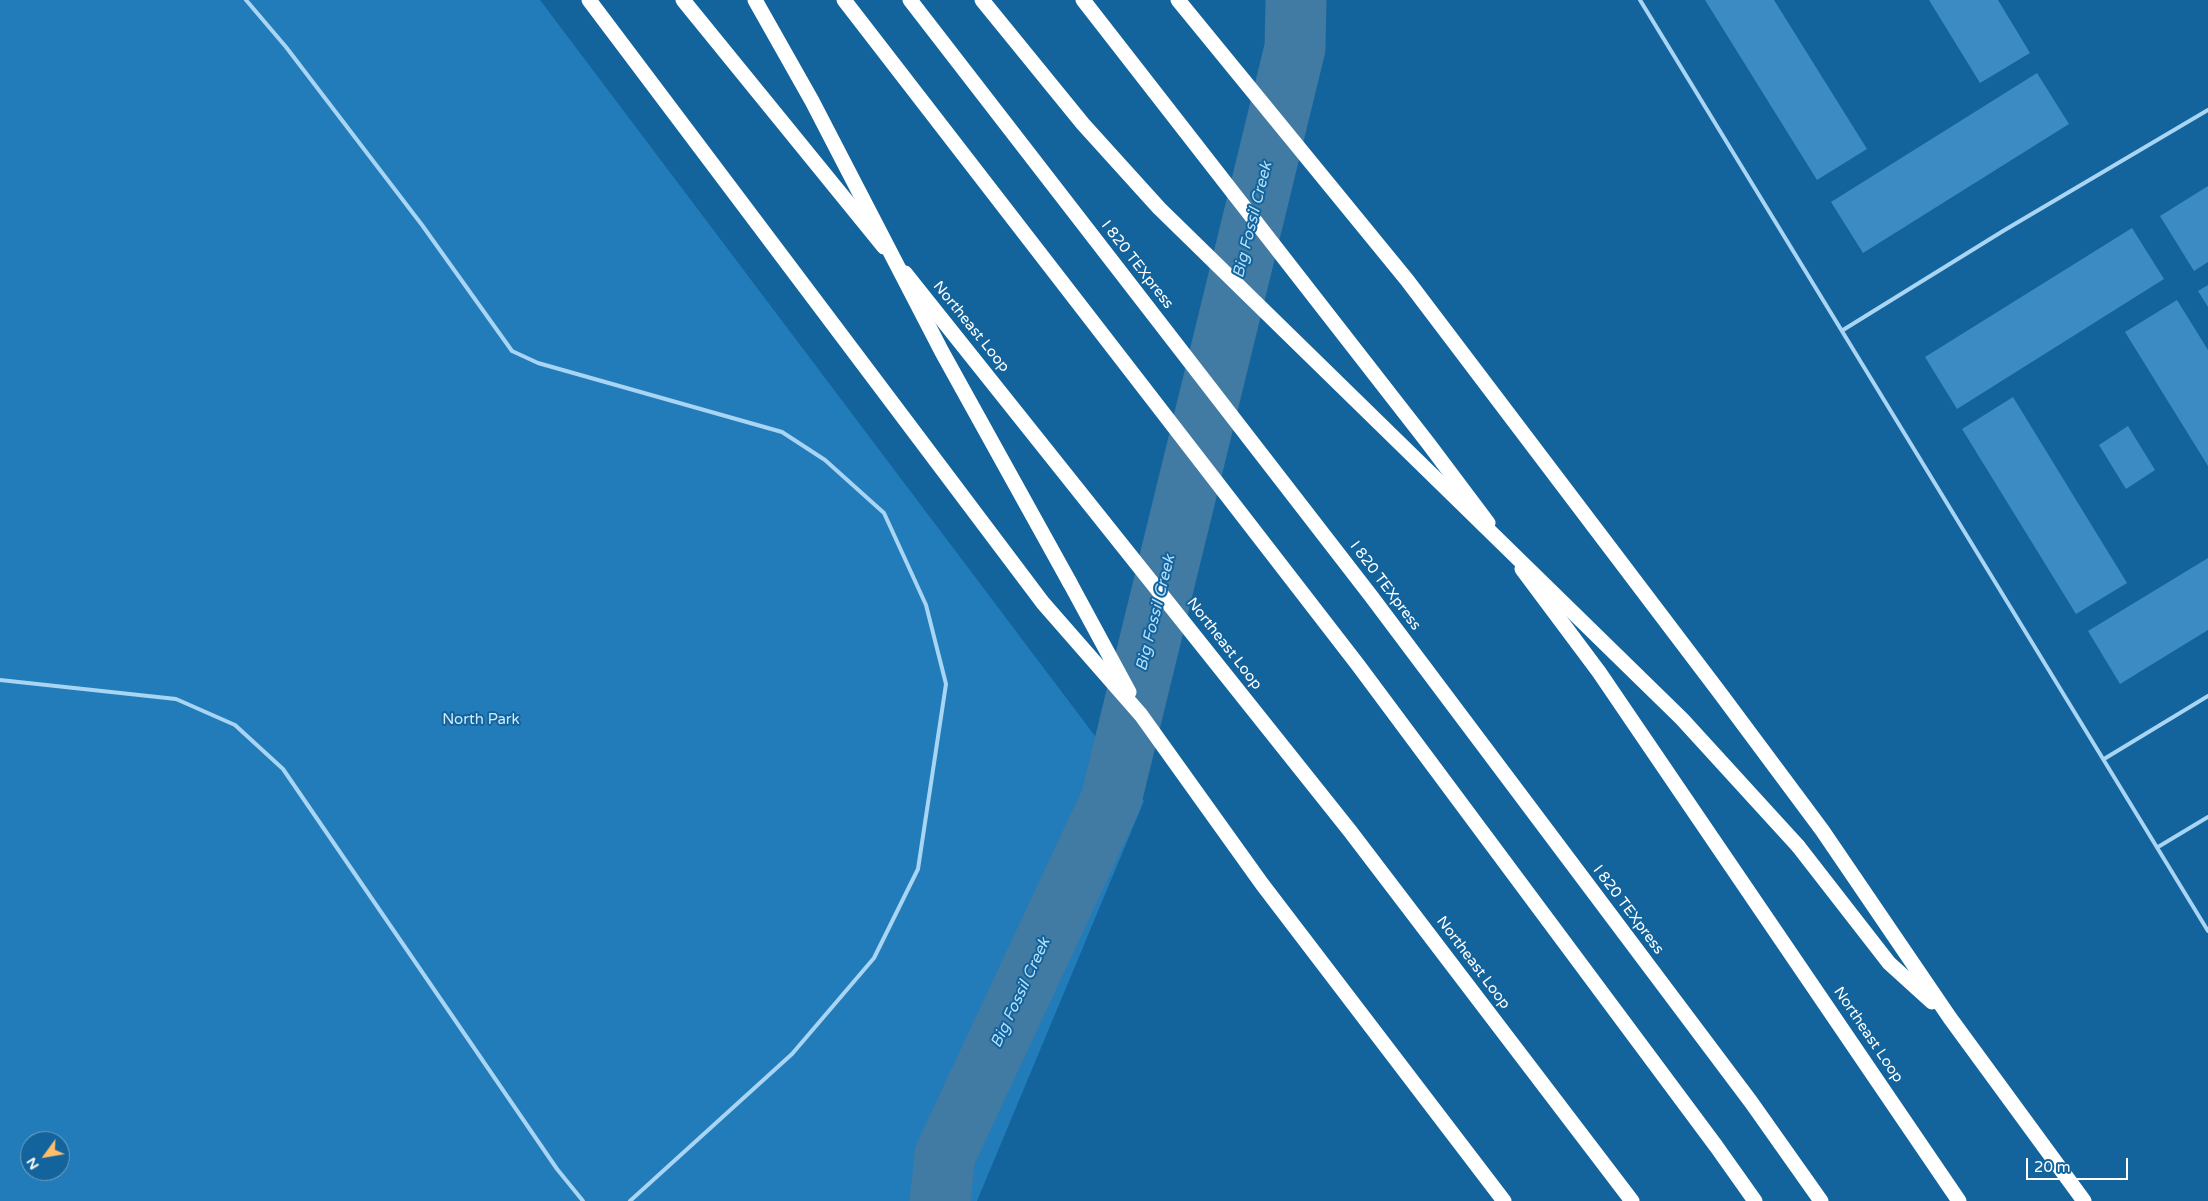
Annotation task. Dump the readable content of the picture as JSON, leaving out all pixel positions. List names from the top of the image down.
{
  "streets": {
    "highway": ["I 820 TEXpress", "Northeast Loop"]
  },
  "water": ["Big Fossil Creek"],
  "parks": ["North Park"],
  "scale_bar": "20 m",
  "north": "bottom left"
}
